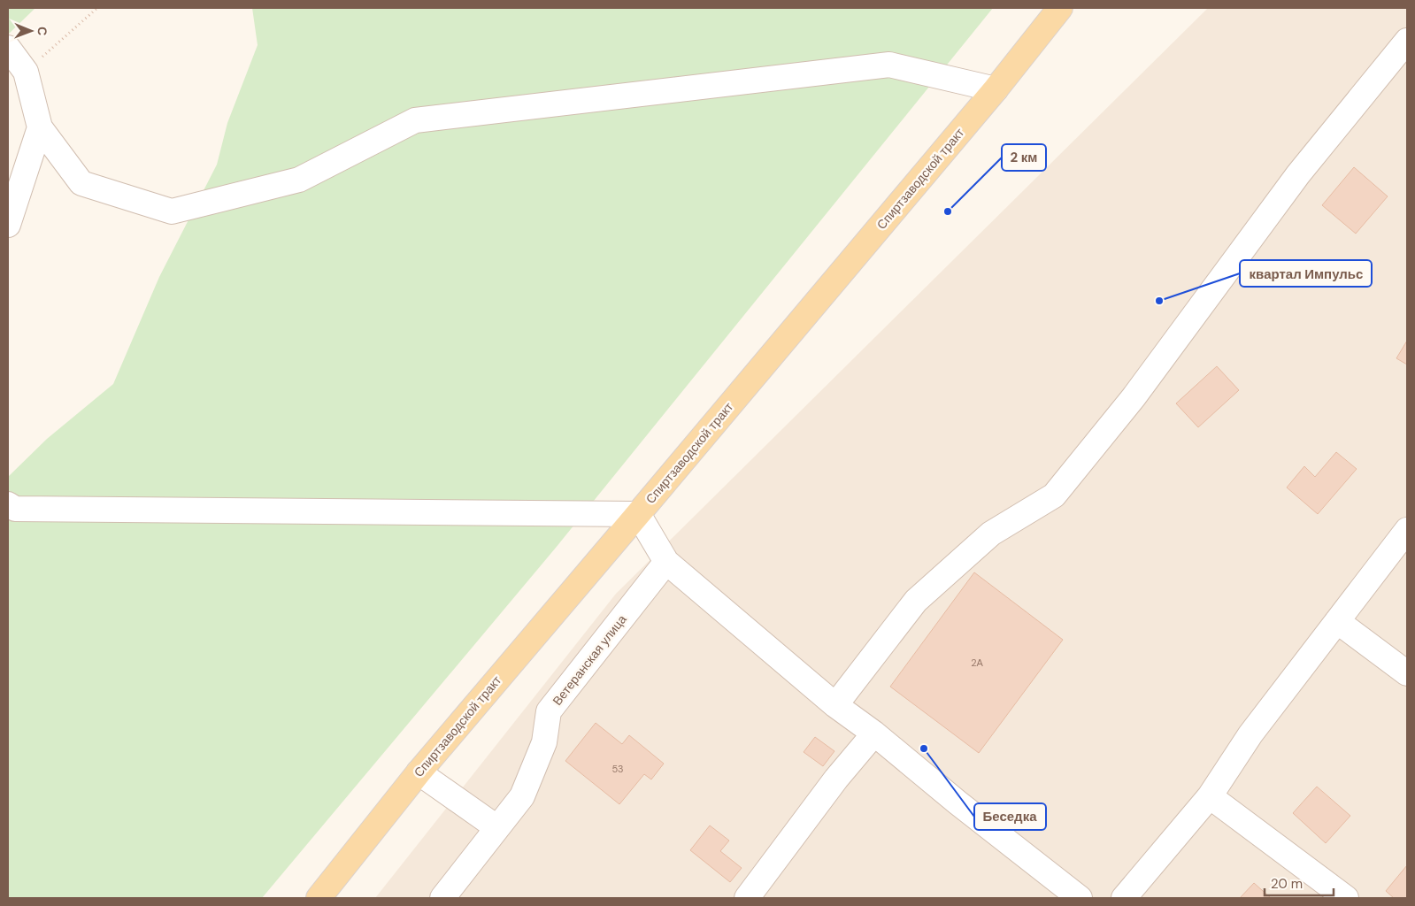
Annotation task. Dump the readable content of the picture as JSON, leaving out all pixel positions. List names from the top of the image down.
{
  "streets": {
    "main road": ["Спиртзаводской тракт"],
    "street": ["Ветеранская улица"]
  },
  "places": ["2 км", "квартал Импульс", "Беседка"],
  "house_numbers": ["2А", "53"],
  "scale_bar": "20 m",
  "north": "right"
}
